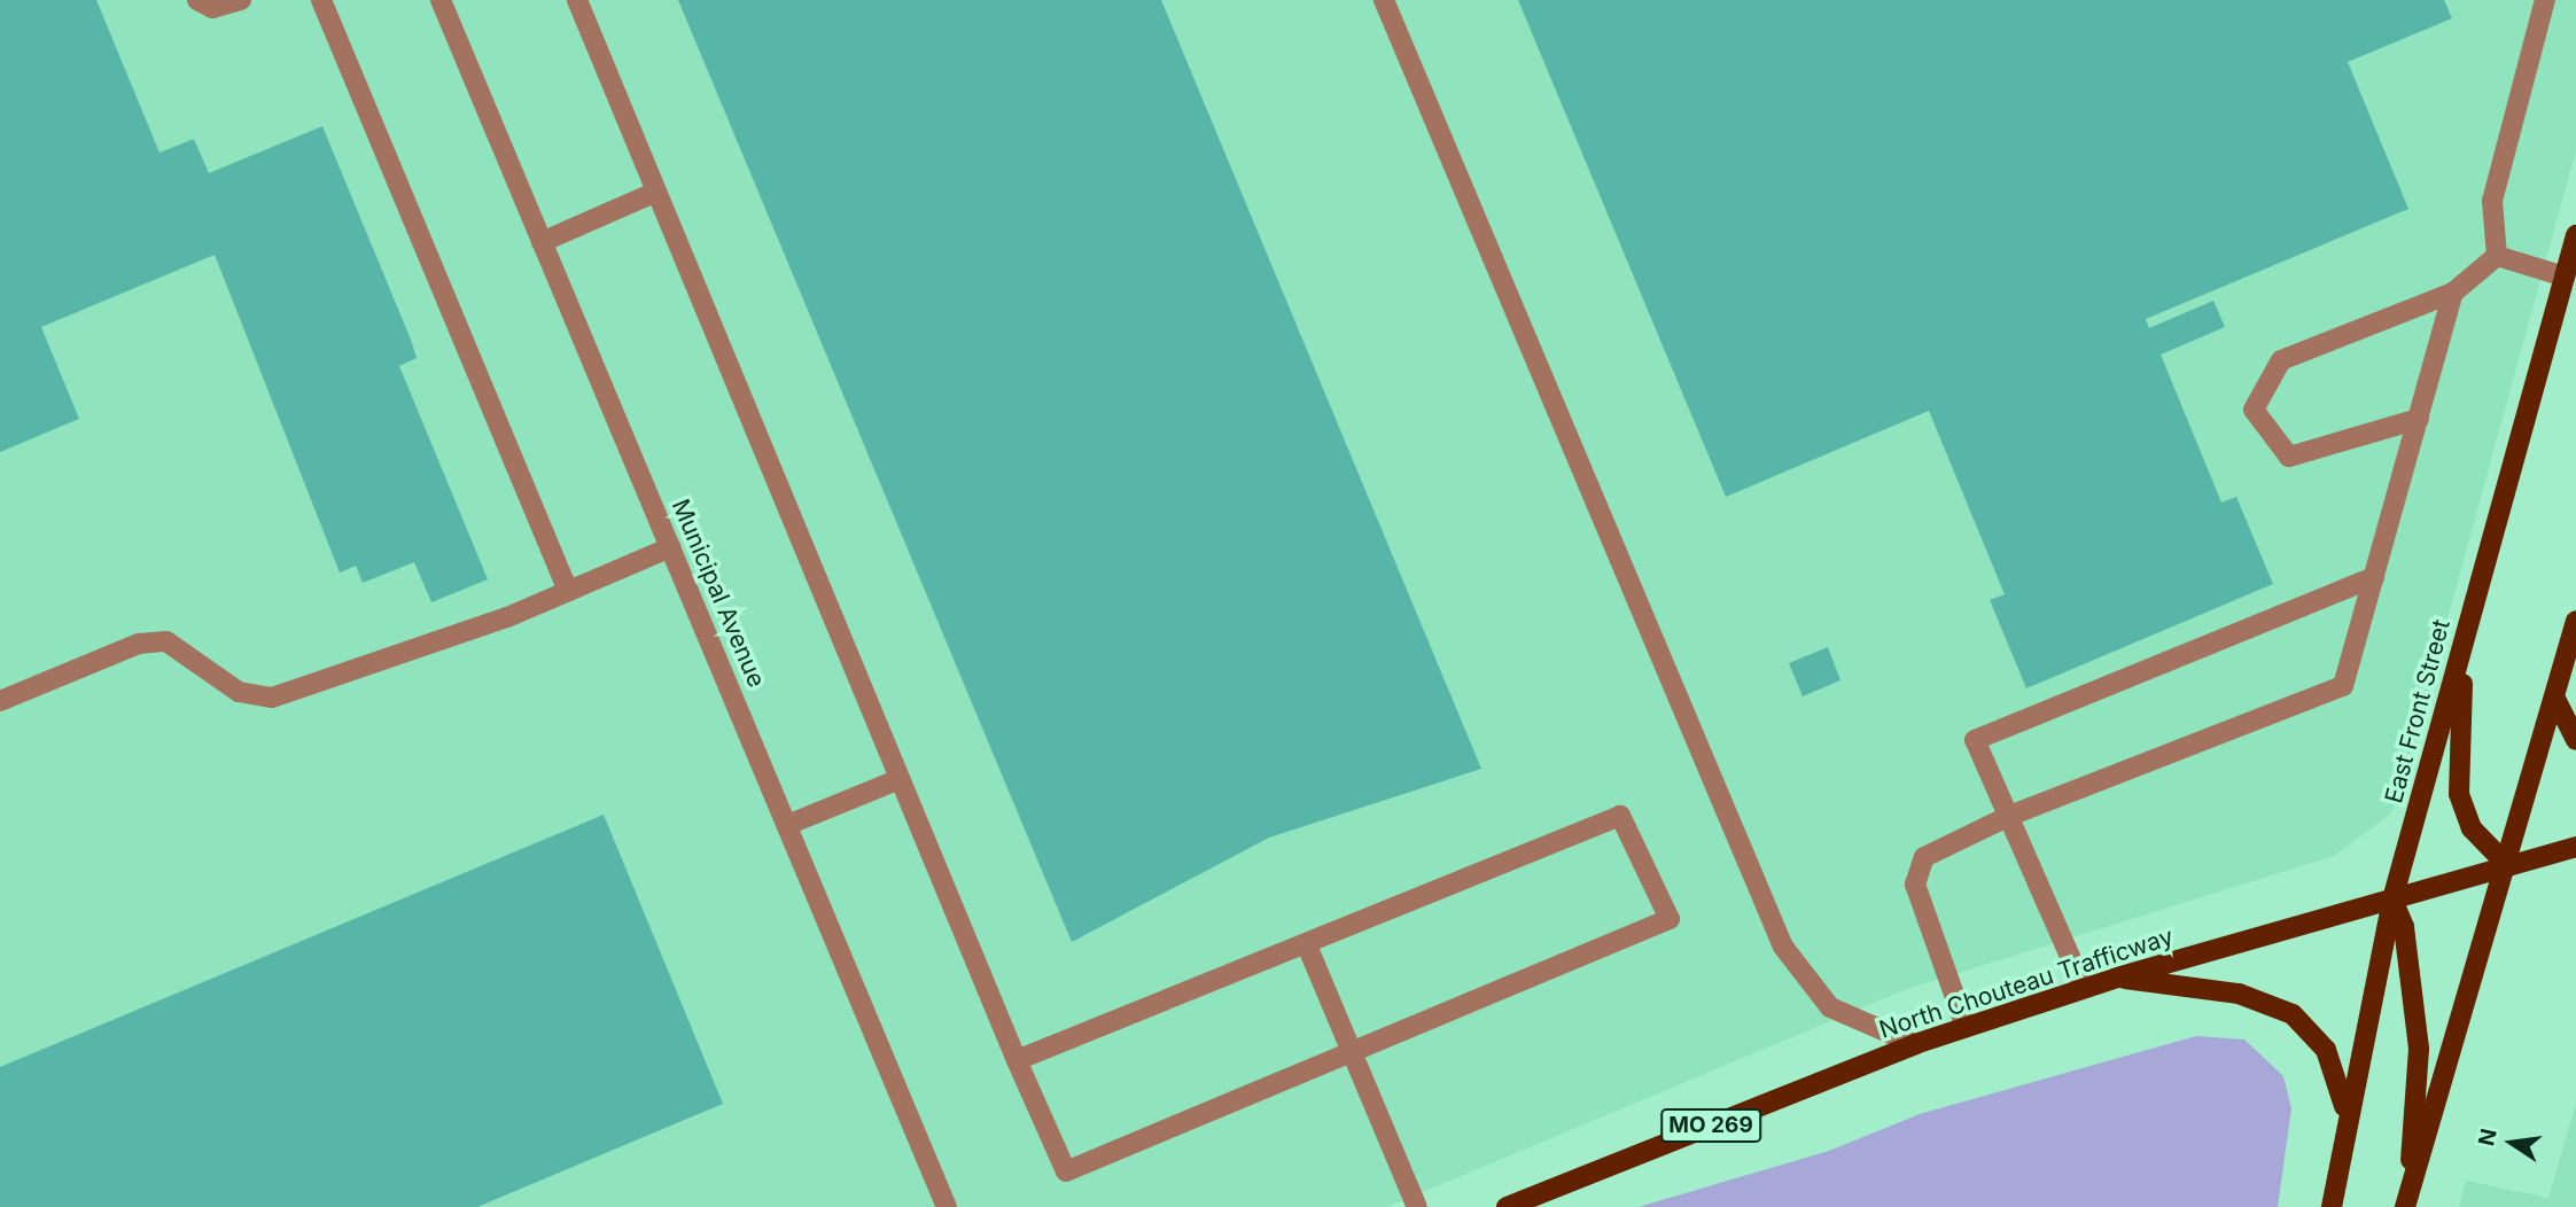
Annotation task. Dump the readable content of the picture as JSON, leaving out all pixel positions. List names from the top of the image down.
{
  "streets": {
    "main road": ["East Front Street", "North Chouteau Trafficway", "MO 269"],
    "street": ["Municipal Avenue"]
  },
  "crossings": [
    ["East Front Street", "North Chouteau Trafficway"]
  ],
  "north": "left"
}
